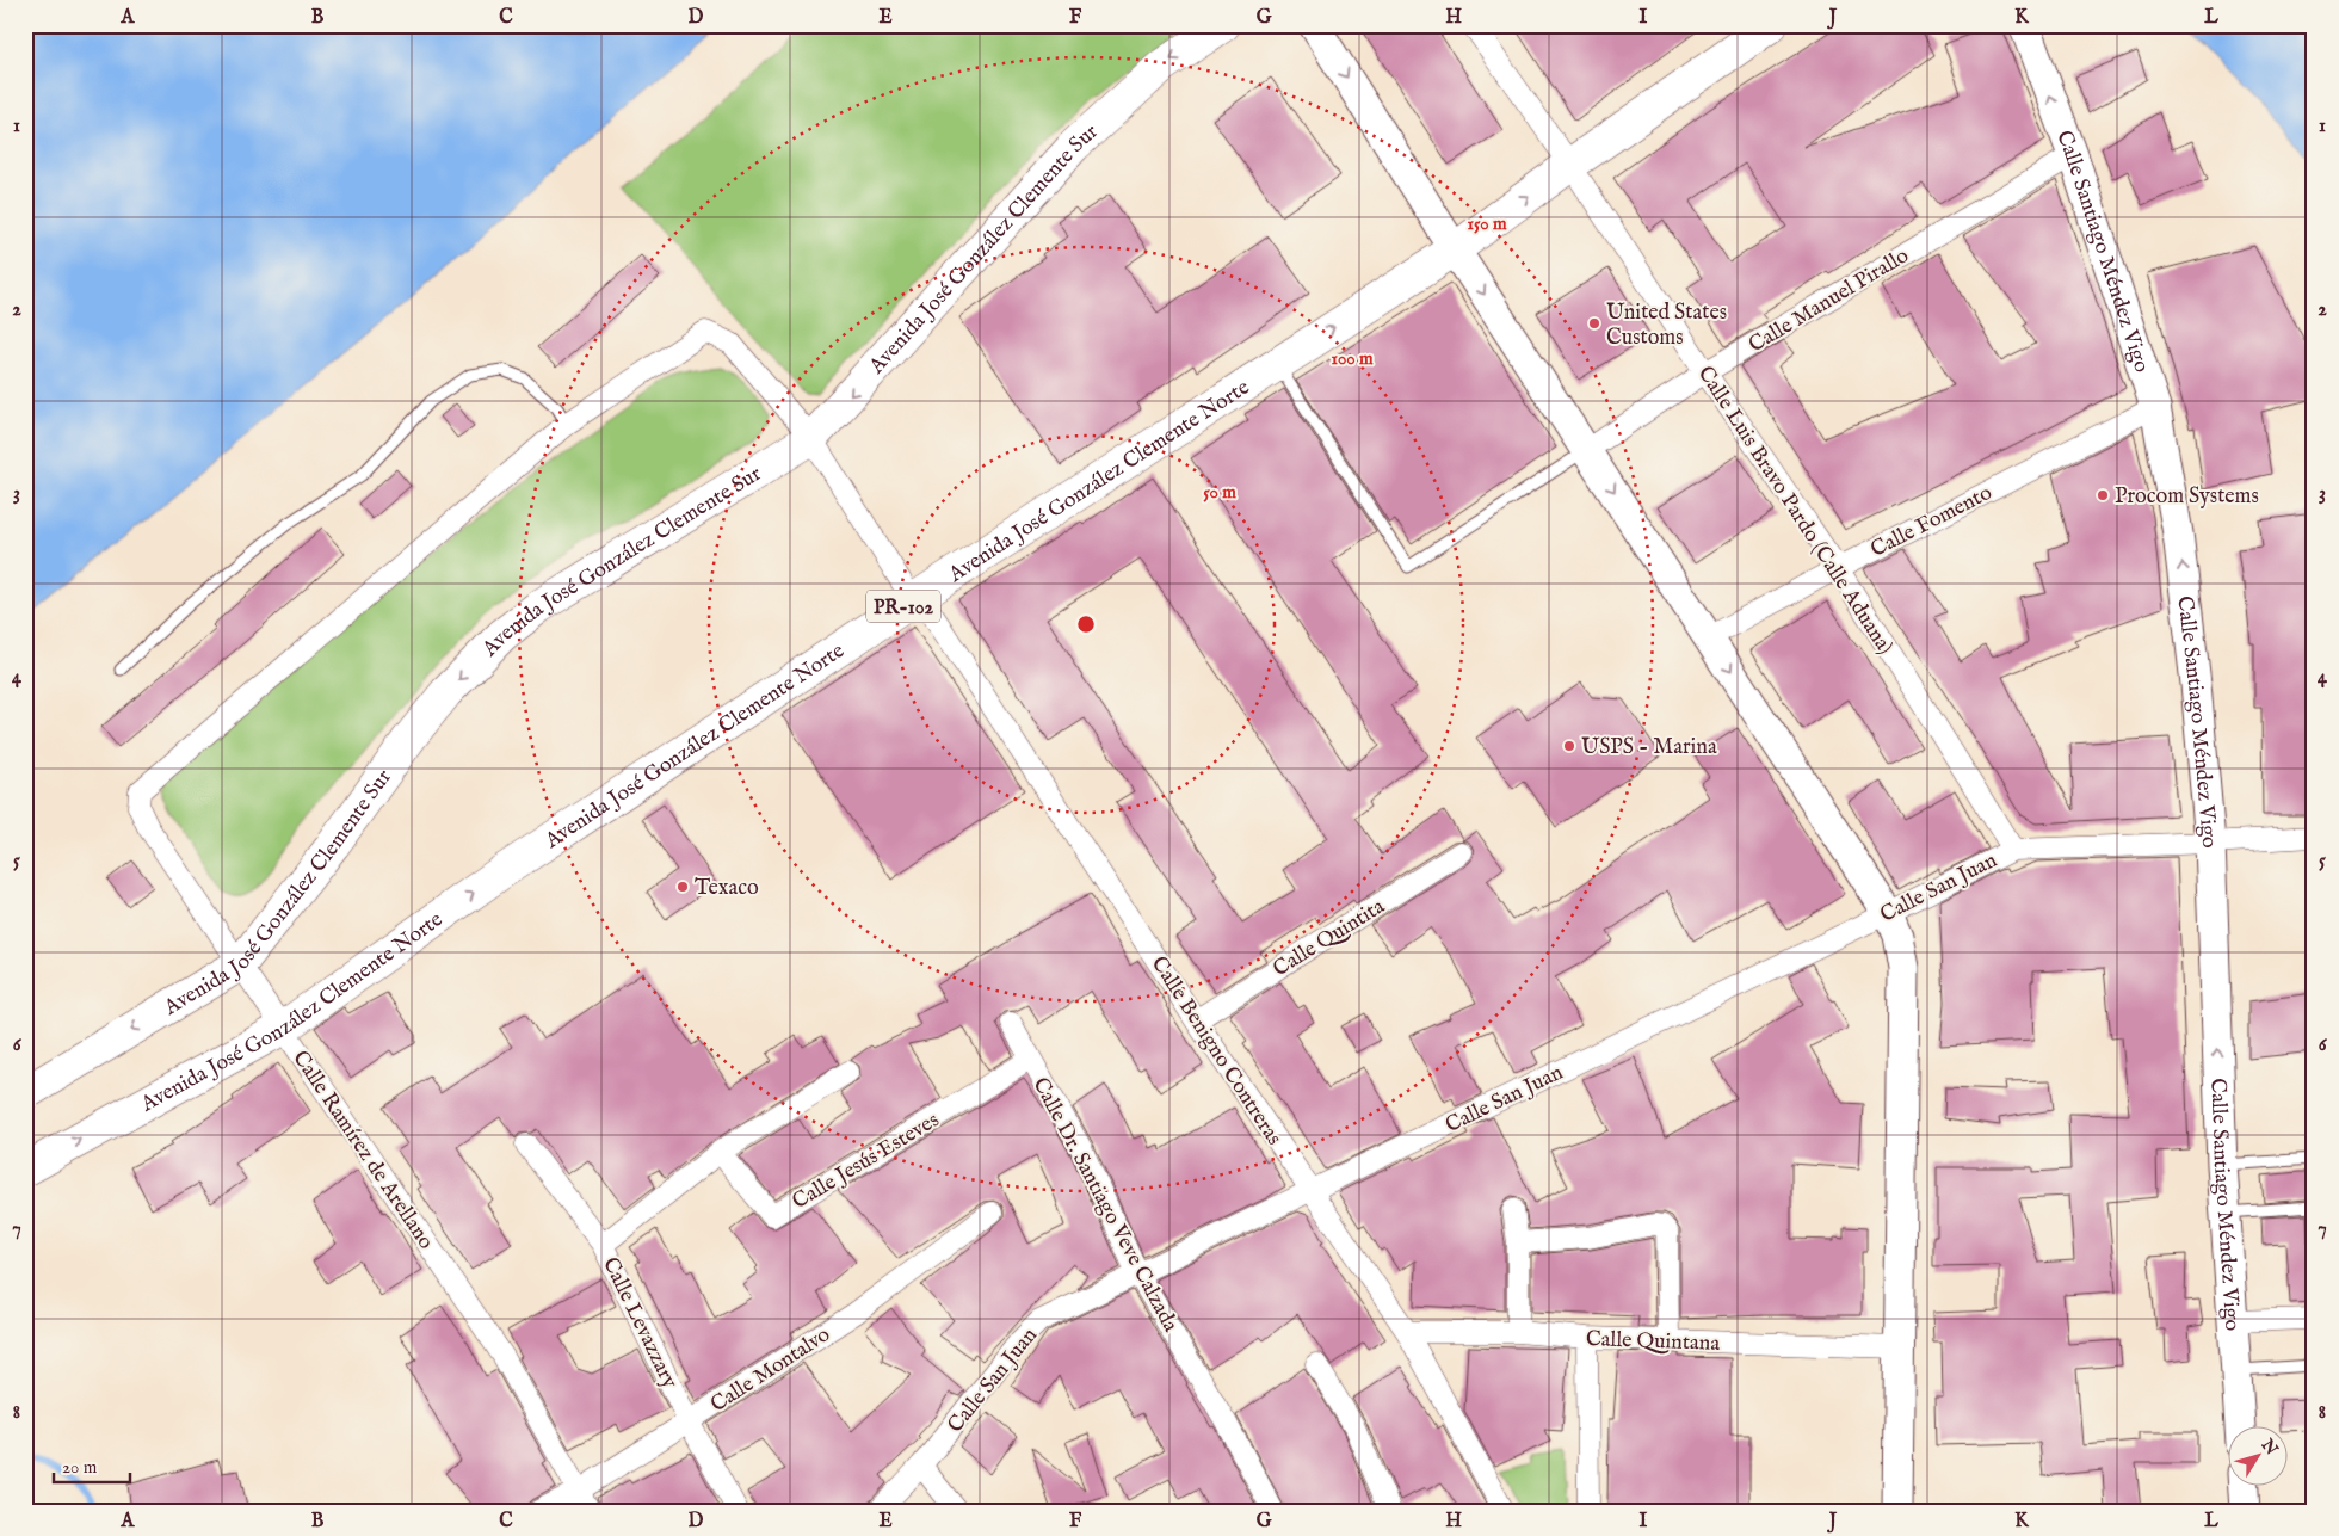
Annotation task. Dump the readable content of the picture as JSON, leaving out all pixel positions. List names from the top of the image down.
{
  "streets": {
    "main road": ["Avenida José González Clemente Sur", "Avenida José González Clemente Norte", "PR-102"],
    "street": [
      "Calle Santiago Méndez Vigo",
      "Calle Manuel Pirallo",
      "Calle Luis Bravo Pardo (Calle Aduana)",
      "Calle Fomento",
      "Calle San Juan",
      "Calle Quintita",
      "Calle Benigno Contreras",
      "Calle Ramírez de Arellano",
      "Calle Jesús Esteves",
      "Calle Dr. Santiago Veve Calzada",
      "Calle Levazzary",
      "Calle Quintana",
      "Calle Montalvo"
    ]
  },
  "crossings": [
    ["Avenida José González Clemente Sur", "Calle Benigno Contreras"],
    ["Avenida José González Clemente Sur", "Calle Ramírez de Arellano"],
    ["Calle Santiago Méndez Vigo", "Calle Manuel Pirallo"],
    ["Calle Santiago Méndez Vigo", "Calle Fomento"],
    ["Calle Santiago Méndez Vigo", "Calle San Juan"],
    ["Calle Manuel Pirallo", "Calle Luis Bravo Pardo (Calle Aduana)"],
    ["Avenida José González Clemente Norte", "Calle Luis Bravo Pardo (Calle Aduana)"],
    ["Avenida José González Clemente Norte", "Calle Benigno Contreras"],
    ["Avenida José González Clemente Norte", "Calle Ramírez de Arellano"],
    ["Calle Luis Bravo Pardo (Calle Aduana)", "Calle Fomento"],
    ["Calle Luis Bravo Pardo (Calle Aduana)", "Calle San Juan"],
    ["Calle San Juan", "Calle Benigno Contreras"],
    ["Calle San Juan", "Calle Dr. Santiago Veve Calzada"],
    ["Calle Quintita", "Calle Benigno Contreras"],
    ["Calle Benigno Contreras", "Calle Ramírez de Arellano"],
    ["Calle Benigno Contreras", "Calle Quintana"],
    ["Calle Ramírez de Arellano", "Calle Montalvo"],
    ["Calle Jesús Esteves", "Calle Dr. Santiago Veve Calzada"],
    ["Calle Levazzary", "Calle Montalvo"]
  ],
  "one_way": ["Avenida José González Clemente Sur", "Calle Santiago Méndez Vigo", "Avenida José González Clemente Norte"],
  "places": [
    "United States Customs",
    "Procom Systems",
    "USPS - Marina",
    "Texaco"
  ],
  "scale_bar": "20 m",
  "north": "top right",
  "grid": {
    "columns": [
      "A",
      "B",
      "C",
      "D",
      "E",
      "F",
      "G",
      "H",
      "I",
      "J",
      "K",
      "L"
    ],
    "rows": [
      "1",
      "2",
      "3",
      "4",
      "5",
      "6",
      "7",
      "8"
    ]
  },
  "rings": ["150 m", "100 m", "50 m"]
}
